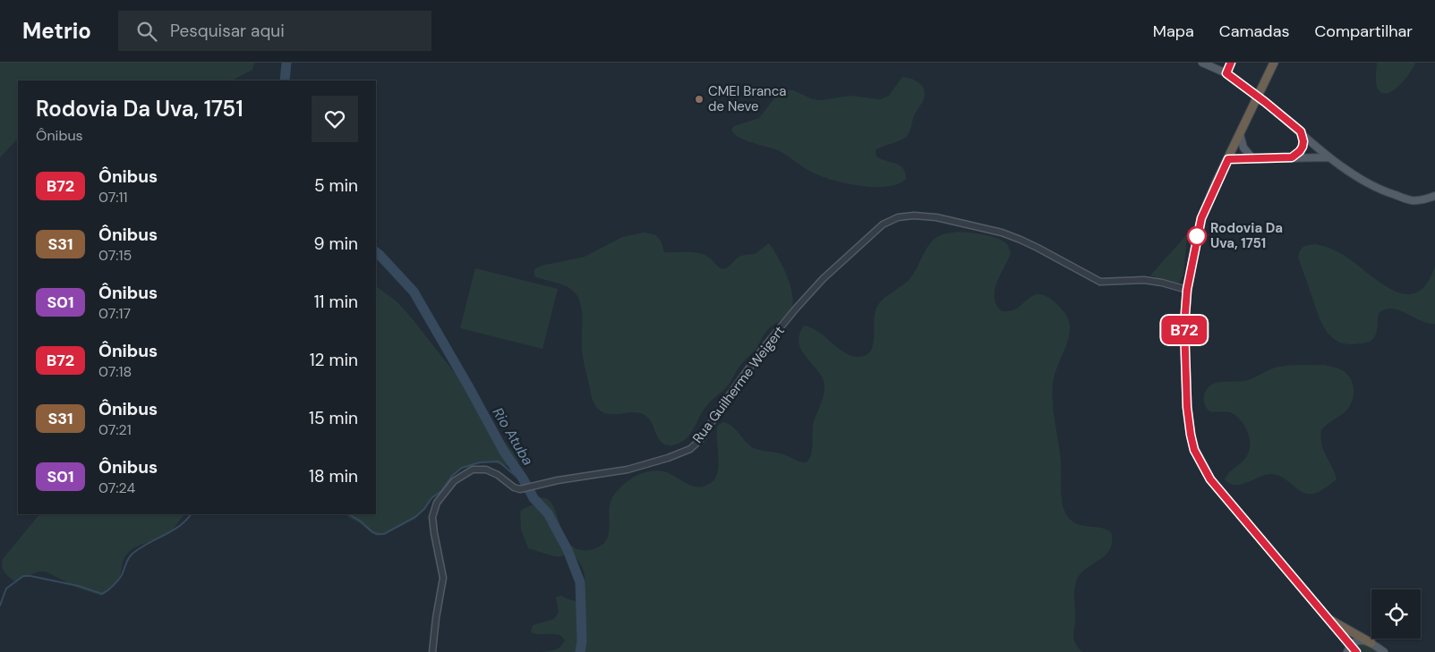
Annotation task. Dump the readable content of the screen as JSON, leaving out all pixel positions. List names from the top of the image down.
{
  "streets": {
    "street": ["Rua Guilherme Weigert"]
  },
  "water": ["Rio Atuba"],
  "places": ["CMEI Branca de Neve", "Rodovia Da Uva, 1751"],
  "lines": ["bus line B72"],
  "page": {
    "header": "Metrio",
    "search": "Pesquisar aqui",
    "nav": ["Mapa", "Camadas", "Compartilhar"],
    "on_map": "B72",
    "heading": ["Rodovia Da Uva, 1751", "Ônibus"],
    "list": [
      {
        "mark": "B72",
        "name": "Ônibus",
        "note": "07:11",
        "value": "5 min"
      },
      {
        "mark": "S31",
        "name": "Ônibus",
        "note": "07:15",
        "value": "9 min"
      },
      {
        "mark": "S01",
        "name": "Ônibus",
        "note": "07:17",
        "value": "11 min"
      },
      {
        "mark": "B72",
        "name": "Ônibus",
        "note": "07:18",
        "value": "12 min"
      },
      {
        "mark": "S31",
        "name": "Ônibus",
        "note": "07:21",
        "value": "15 min"
      },
      {
        "mark": "S01",
        "name": "Ônibus",
        "note": "07:24",
        "value": "18 min"
      }
    ]
  }
}
